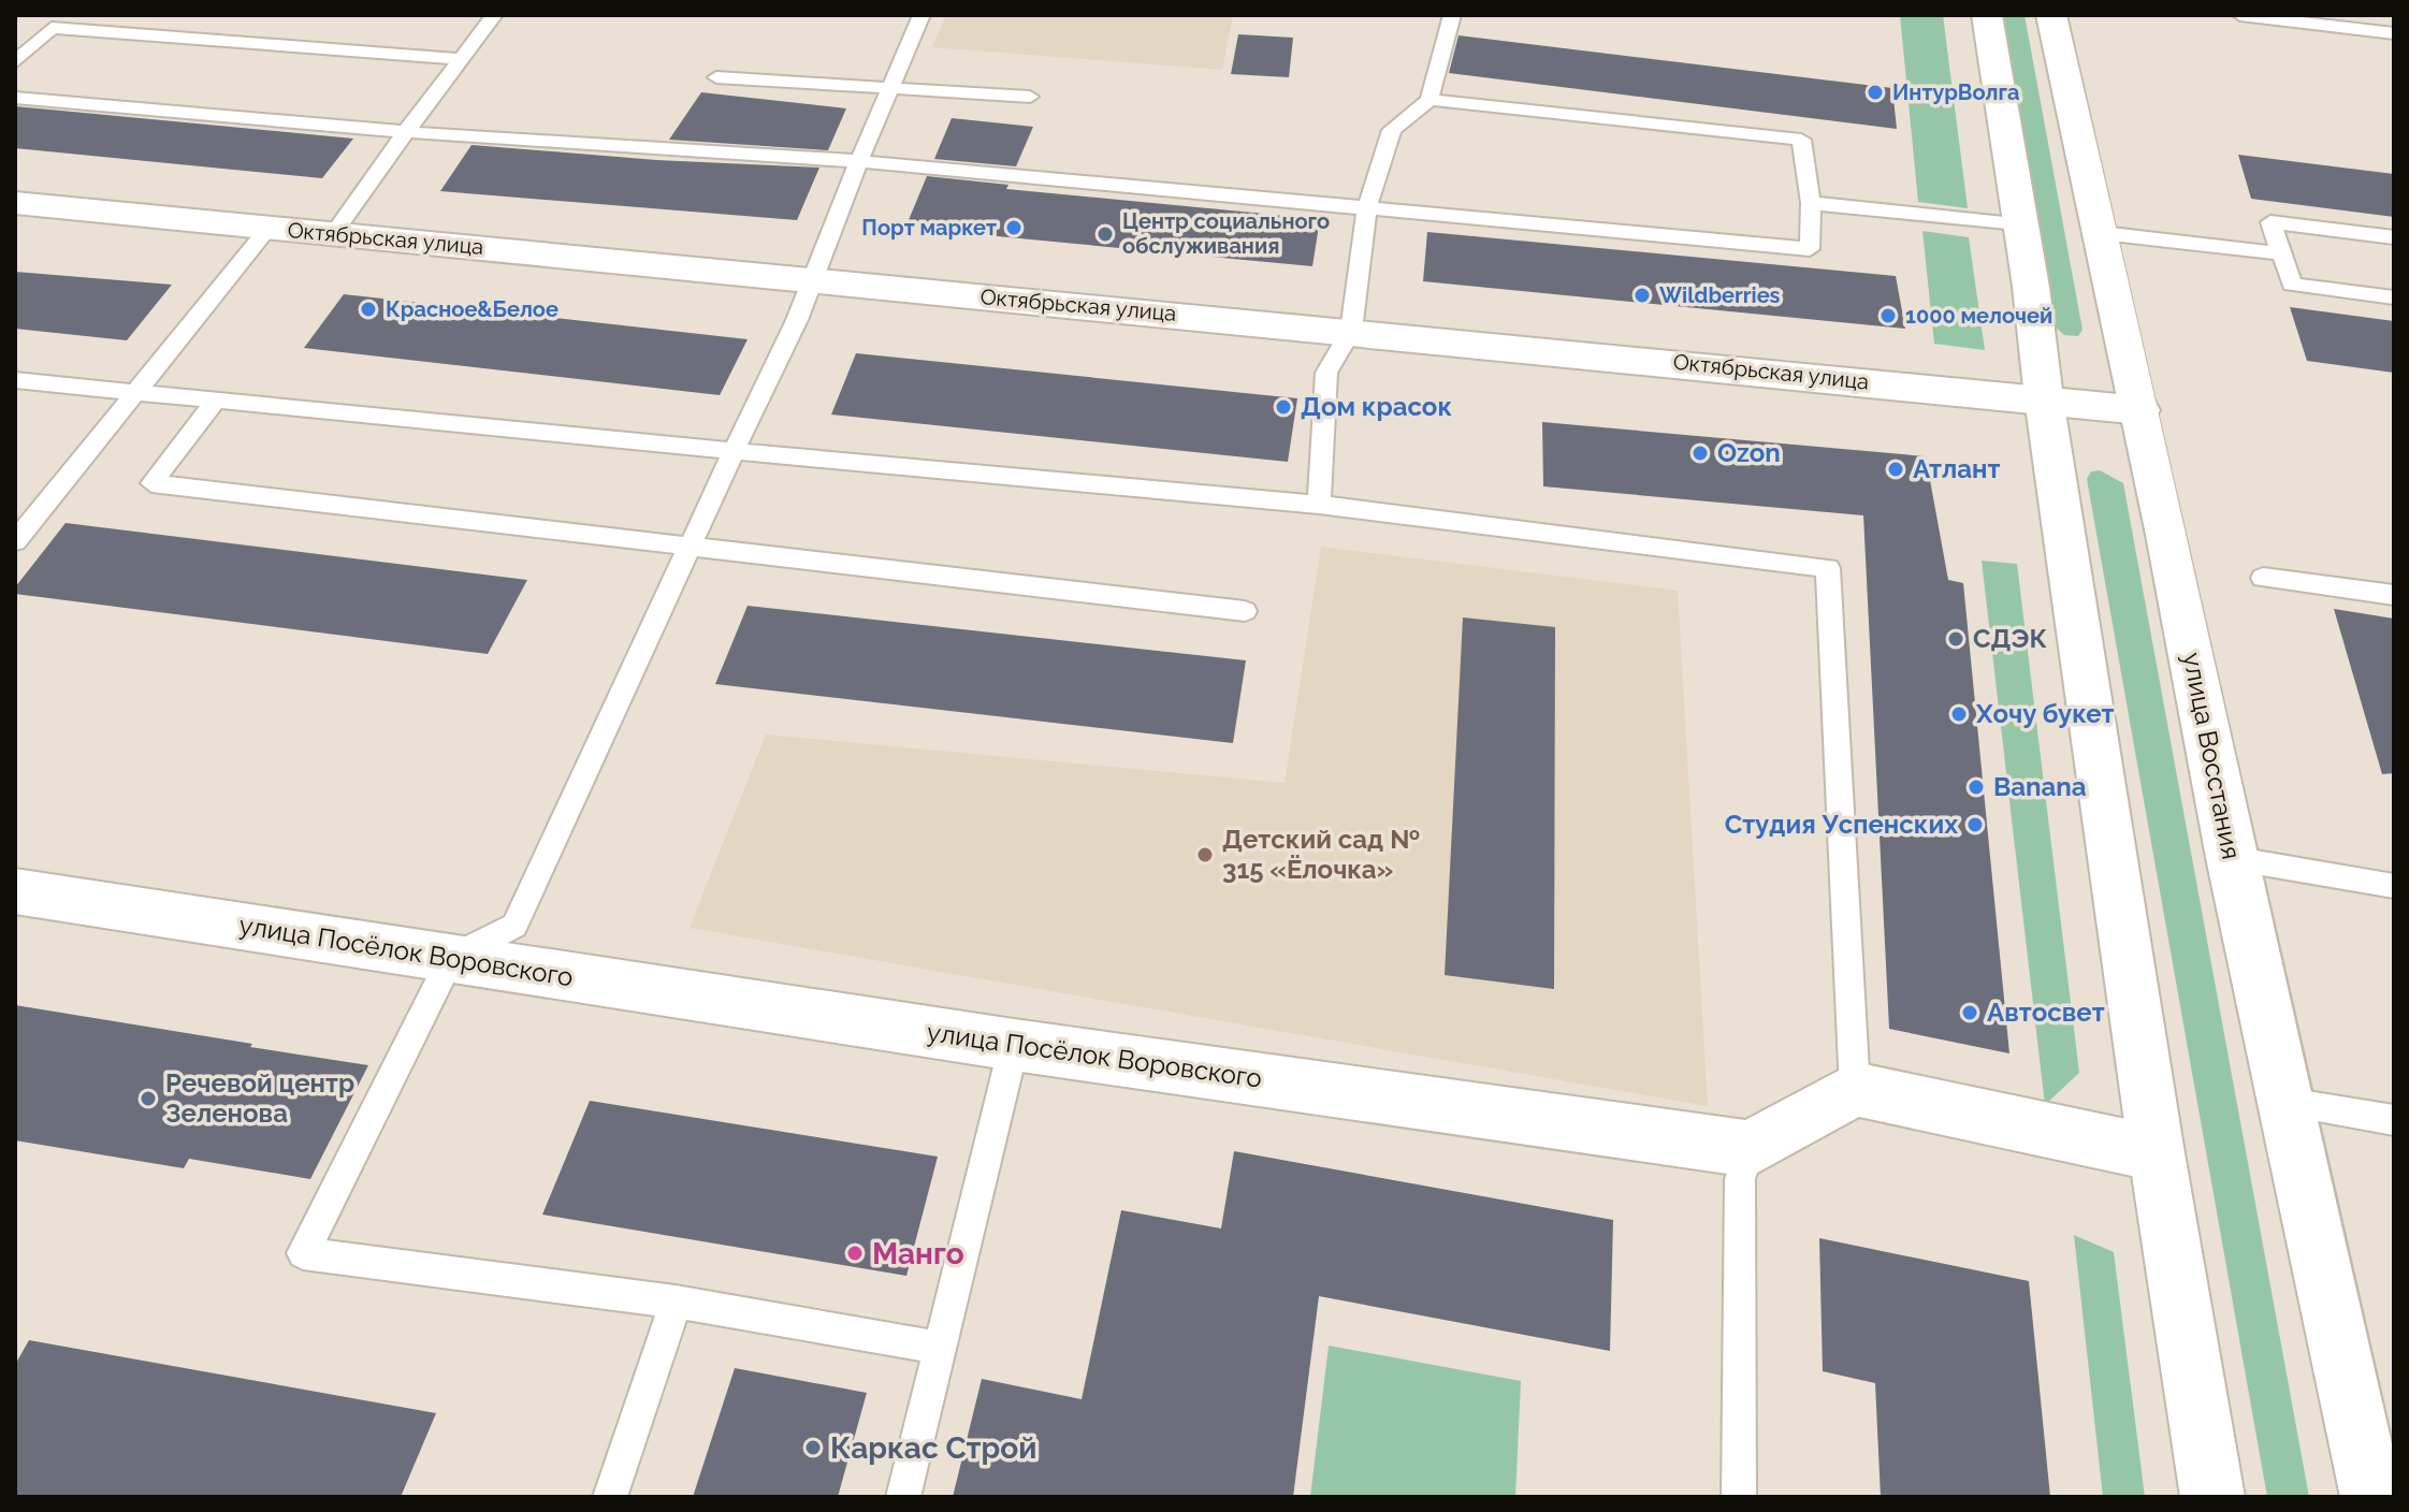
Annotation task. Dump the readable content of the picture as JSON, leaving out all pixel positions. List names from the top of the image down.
{
  "streets": {
    "street": ["Октябрьская улица", "улица Восстания", "улица Посёлок Воровского"]
  },
  "crossings": [
    ["Октябрьская улица", "улица Восстания"]
  ],
  "places": [
    "ИнтурВолга",
    "Порт маркет",
    "Центр социального обслуживания",
    "Wildberries",
    "Красное&Белое",
    "1000 мелочей",
    "Дом красок",
    "Ozon",
    "Атлант",
    "СДЭК",
    "Хочу букет",
    "Banana",
    "Студия Успенских",
    "Детский сад № 315 «Ёлочка»",
    "Автосвет",
    "Речевой центр Зеленова",
    "Манго",
    "Каркас Строй"
  ]
}
